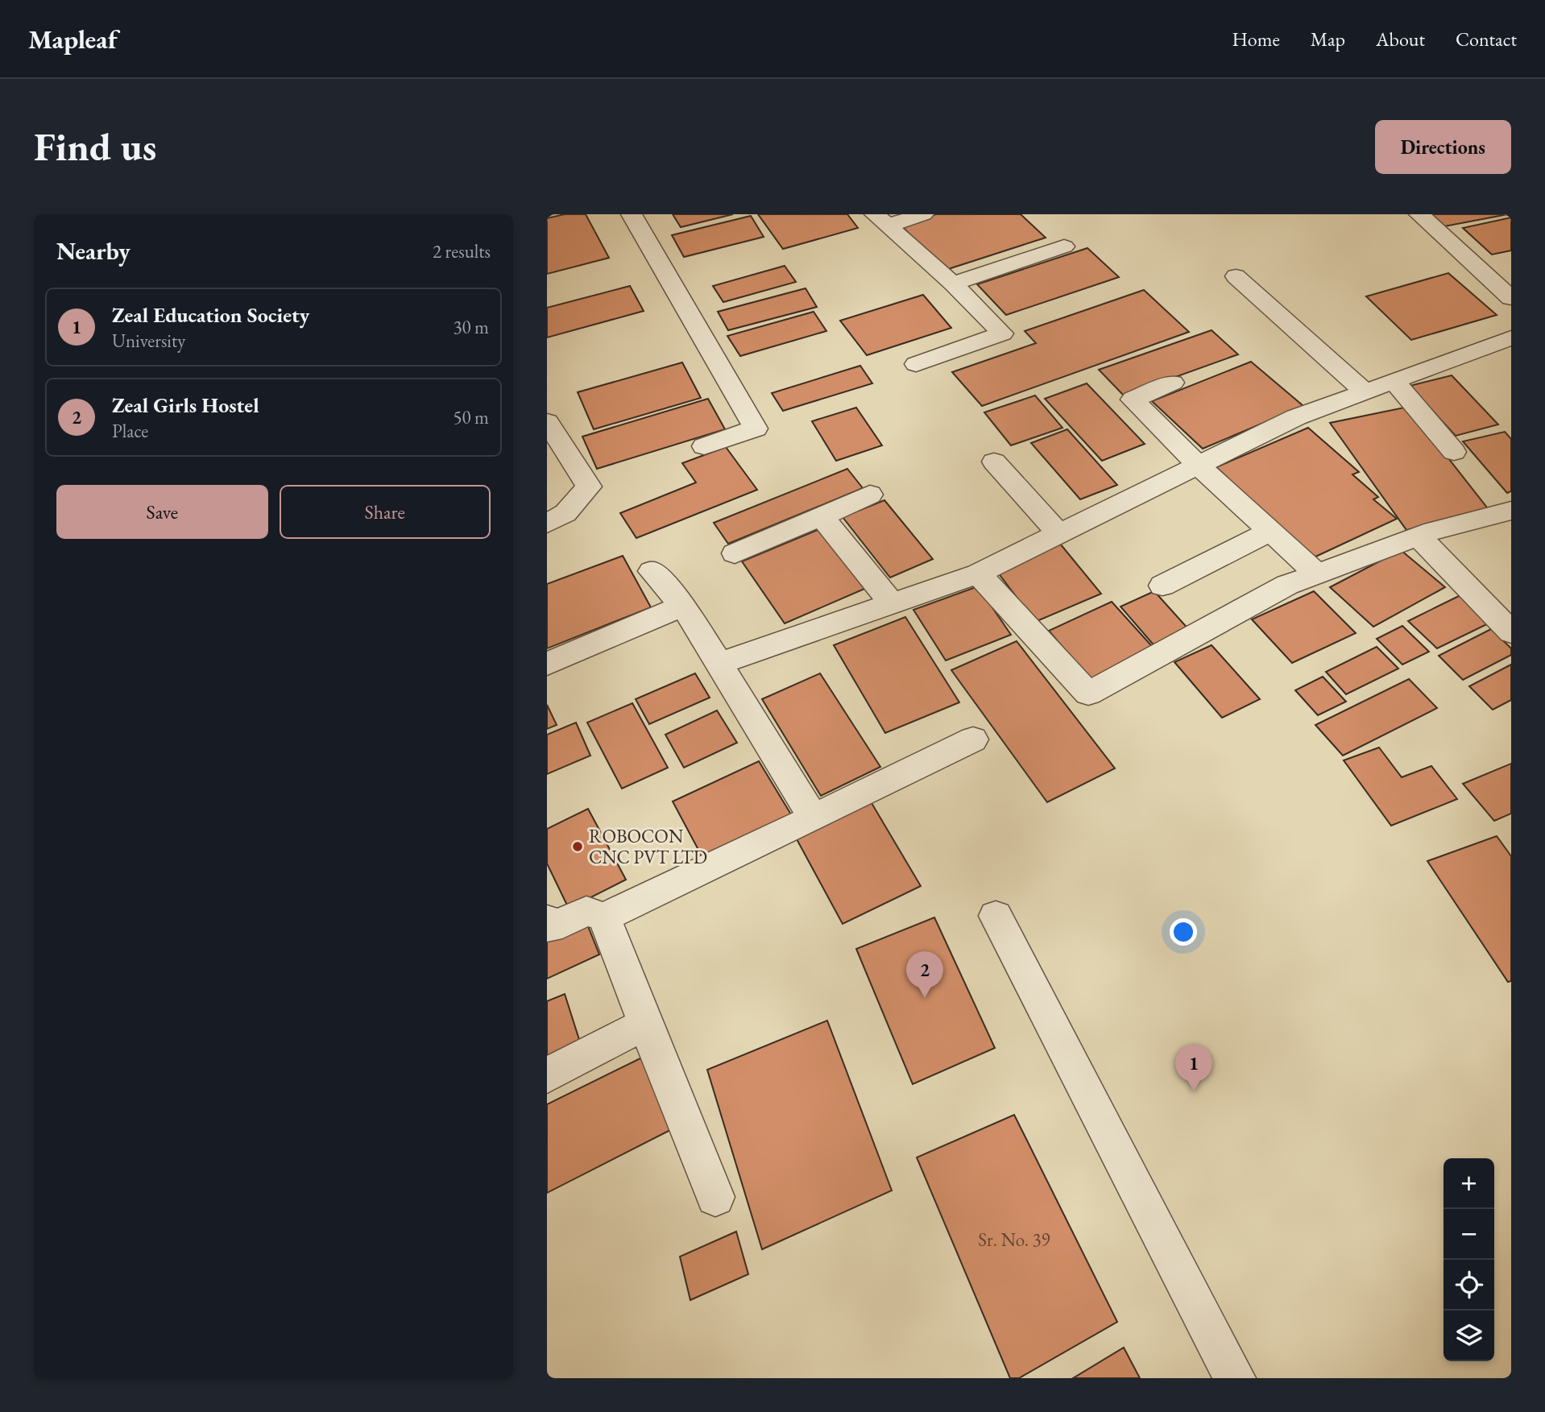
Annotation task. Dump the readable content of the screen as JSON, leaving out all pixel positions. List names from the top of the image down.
{
  "places": ["ROBOCON CNC PVT LTD"],
  "house_numbers": ["Sr. No. 39"],
  "page": {
    "header": "Mapleaf",
    "nav": [
      "Home",
      "Map",
      "About",
      "Contact"
    ],
    "buttons": [
      "Directions",
      ["Save", "Share"]
    ],
    "title": "Find us",
    "heading": ["Nearby", "2 results"],
    "list": [
      {
        "mark": "1",
        "name": "Zeal Education Society",
        "note": "University",
        "value": "30 m"
      },
      {
        "mark": "2",
        "name": "Zeal Girls Hostel",
        "note": "Place",
        "value": "50 m"
      }
    ],
    "pins": ["2", "1"],
    "map_buttons": ["+", "−"]
  }
}
